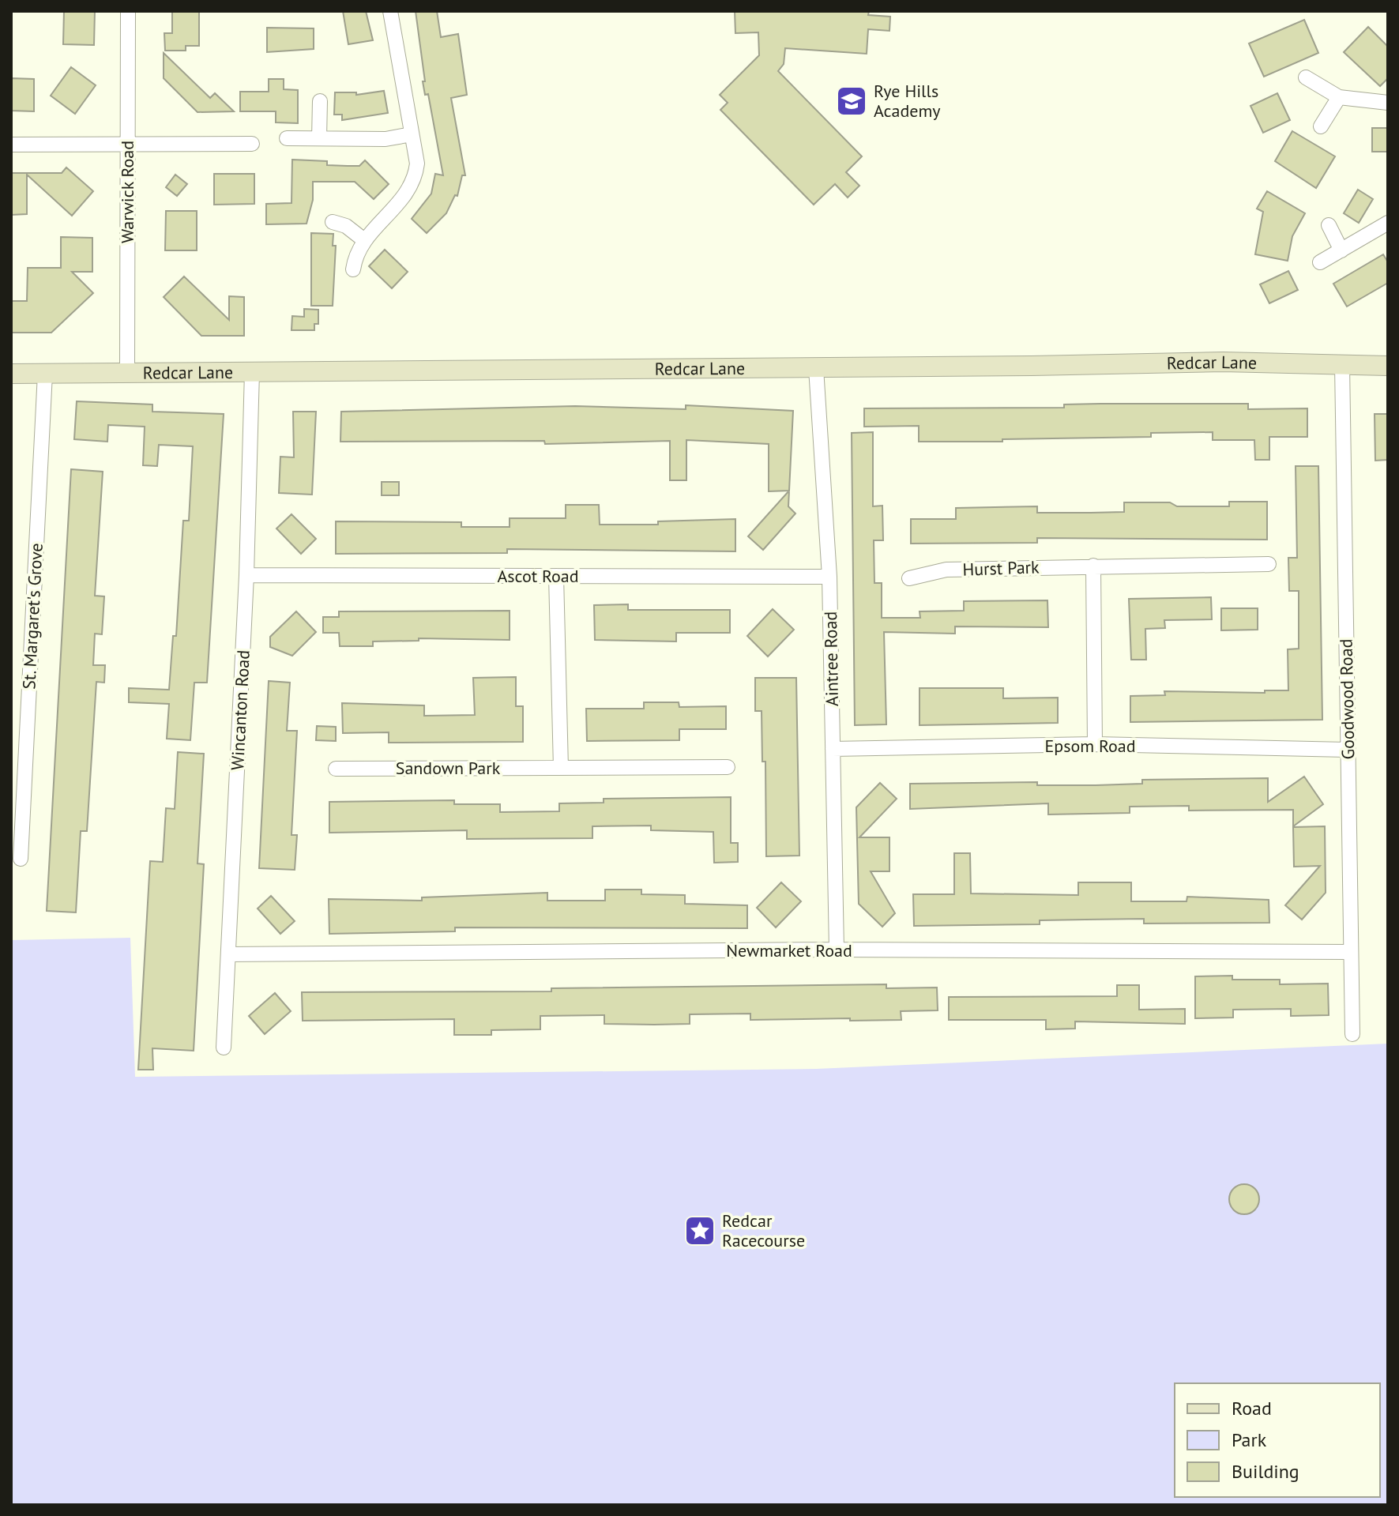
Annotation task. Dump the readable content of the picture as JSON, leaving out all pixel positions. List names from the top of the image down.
{
  "streets": {
    "main road": ["Redcar Lane"],
    "street": [
      "Warwick Road",
      "Hurst Park",
      "Ascot Road",
      "St. Margaret's Grove",
      "Aintree Road",
      "Goodwood Road",
      "Wincanton Road",
      "Epsom Road",
      "Sandown Park",
      "Newmarket Road"
    ]
  },
  "crossings": [
    ["Warwick Road", "Redcar Lane"],
    ["Redcar Lane", "St. Margaret's Grove"],
    ["Redcar Lane", "Aintree Road"],
    ["Redcar Lane", "Goodwood Road"],
    ["Redcar Lane", "Wincanton Road"],
    ["Ascot Road", "Aintree Road"],
    ["Ascot Road", "Wincanton Road"],
    ["Aintree Road", "Epsom Road"],
    ["Aintree Road", "Newmarket Road"],
    ["Goodwood Road", "Epsom Road"],
    ["Goodwood Road", "Newmarket Road"],
    ["Wincanton Road", "Newmarket Road"]
  ],
  "places": {
    "school or university": ["Rye Hills Academy"],
    "place": ["Redcar Racecourse"]
  },
  "legend": ["Road", "Park", "Building"]
}
